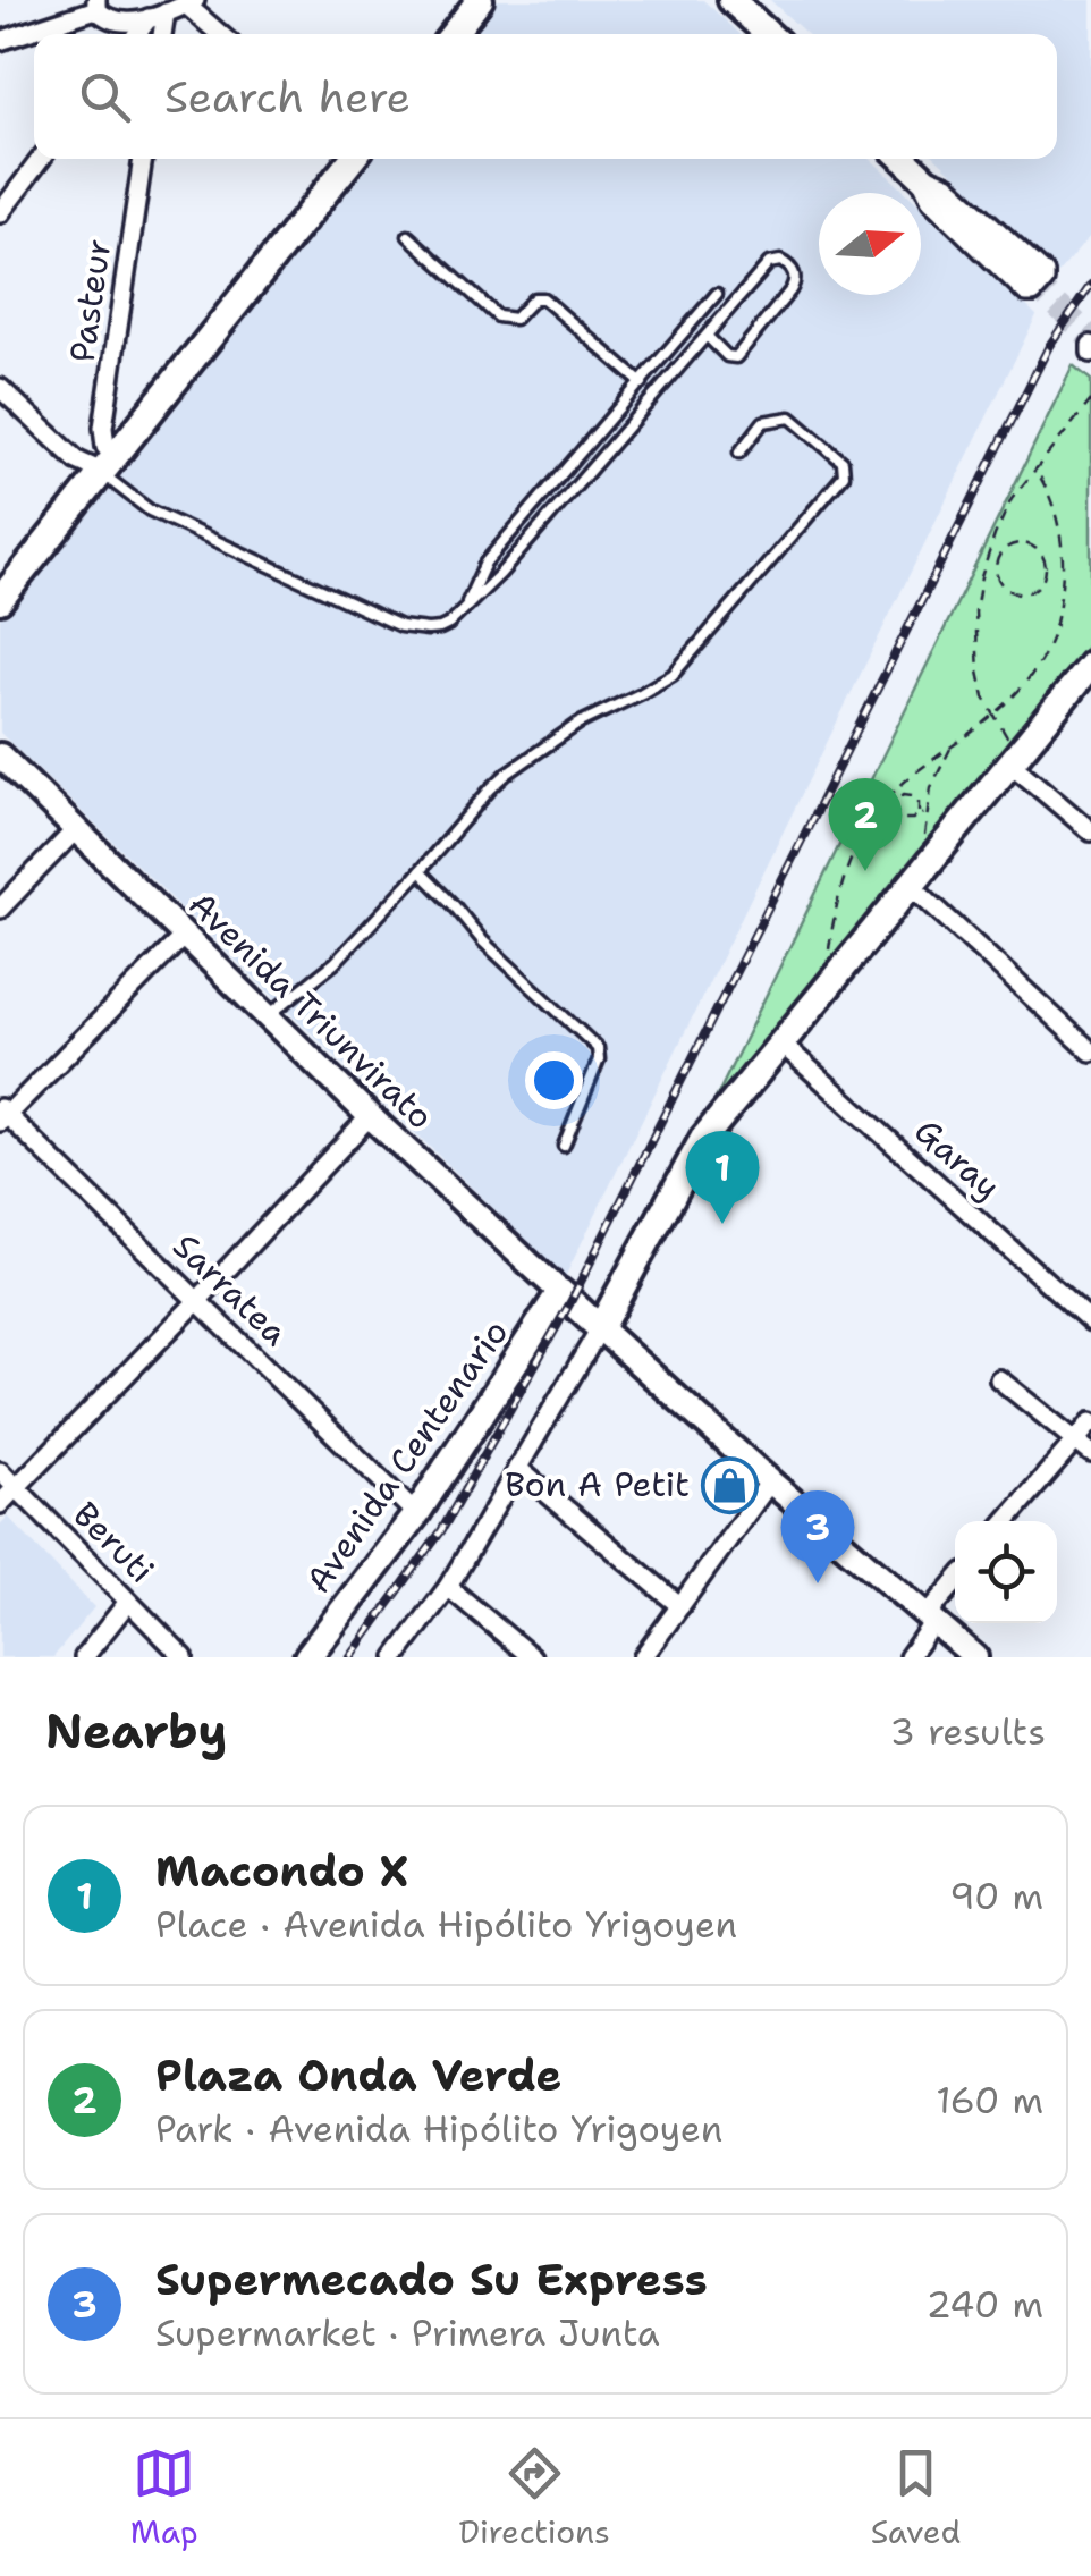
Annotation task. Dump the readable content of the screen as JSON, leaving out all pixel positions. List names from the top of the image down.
{
  "streets": {
    "main road": ["Avenida Centenario"],
    "street": [
      "Pasteur",
      "Avenida Triunvirato",
      "Garay",
      "Sarratea",
      "Beruti"
    ]
  },
  "crossings": [
    ["Avenida Triunvirato", "Avenida Centenario"],
    ["Sarratea", "Avenida Centenario"]
  ],
  "places": {
    "shop": ["Bon A Petit"]
  },
  "north": "right",
  "page": {
    "search": "Search here",
    "pins": ["2", "1", "3"],
    "heading": ["Nearby", "3 results"],
    "list": [
      {
        "mark": "1",
        "name": "Macondo X",
        "note": "Place · Avenida Hipólito Yrigoyen",
        "value": "90 m"
      },
      {
        "mark": "2",
        "name": "Plaza Onda Verde",
        "note": "Park · Avenida Hipólito Yrigoyen",
        "value": "160 m"
      },
      {
        "mark": "3",
        "name": "Supermecado Su Express",
        "note": "Supermarket · Primera Junta",
        "value": "240 m"
      }
    ],
    "nav": ["Map", "Directions", "Saved"]
  }
}
